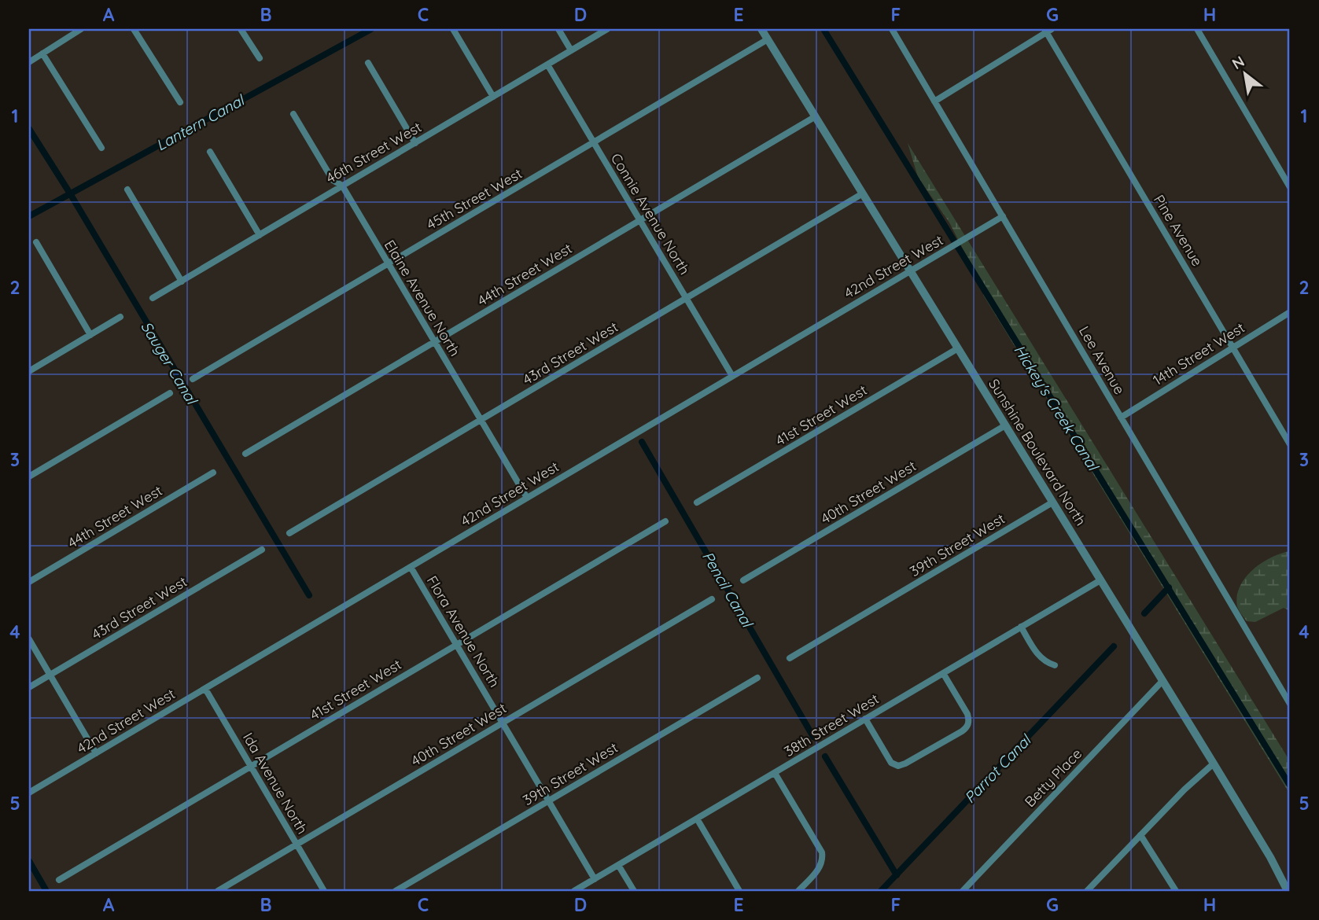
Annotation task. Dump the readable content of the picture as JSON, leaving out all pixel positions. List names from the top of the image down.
{
  "streets": {
    "street": [
      "46th Street West",
      "45th Street West",
      "Connie Avenue North",
      "Pine Avenue",
      "42nd Street West",
      "44th Street West",
      "Elaine Avenue North",
      "43rd Street West",
      "14th Street West",
      "Lee Avenue",
      "41st Street West",
      "Sunshine Boulevard North",
      "40th Street West",
      "39th Street West",
      "Flora Avenue North",
      "38th Street West",
      "Betty Place",
      "Ida Avenue North"
    ]
  },
  "crossings": [
    ["46th Street West", "Connie Avenue North"],
    ["46th Street West", "Elaine Avenue North"],
    ["45th Street West", "Connie Avenue North"],
    ["45th Street West", "Elaine Avenue North"],
    ["45th Street West", "Sunshine Boulevard North"],
    ["Connie Avenue North", "42nd Street West"],
    ["Connie Avenue North", "44th Street West"],
    ["Connie Avenue North", "43rd Street West"],
    ["Pine Avenue", "14th Street West"],
    ["42nd Street West", "Elaine Avenue North"],
    ["42nd Street West", "Lee Avenue"],
    ["42nd Street West", "Sunshine Boulevard North"],
    ["42nd Street West", "Flora Avenue North"],
    ["42nd Street West", "Ida Avenue North"],
    ["44th Street West", "Elaine Avenue North"],
    ["44th Street West", "Sunshine Boulevard North"],
    ["Elaine Avenue North", "43rd Street West"],
    ["43rd Street West", "Sunshine Boulevard North"],
    ["14th Street West", "Lee Avenue"],
    ["41st Street West", "Sunshine Boulevard North"],
    ["41st Street West", "Flora Avenue North"],
    ["41st Street West", "Ida Avenue North"],
    ["Sunshine Boulevard North", "40th Street West"],
    ["Sunshine Boulevard North", "39th Street West"],
    ["Sunshine Boulevard North", "38th Street West"],
    ["Sunshine Boulevard North", "Betty Place"],
    ["40th Street West", "Flora Avenue North"],
    ["40th Street West", "Ida Avenue North"],
    ["39th Street West", "Flora Avenue North"],
    ["Flora Avenue North", "38th Street West"]
  ],
  "water": [
    "Lantern Canal",
    "Sauger Canal",
    "Hickey's Creek Canal",
    "Pencil Canal",
    "Parrot Canal"
  ],
  "north": "top left",
  "grid": {
    "columns": [
      "A",
      "B",
      "C",
      "D",
      "E",
      "F",
      "G",
      "H"
    ],
    "rows": [
      "1",
      "2",
      "3",
      "4",
      "5"
    ]
  }
}
